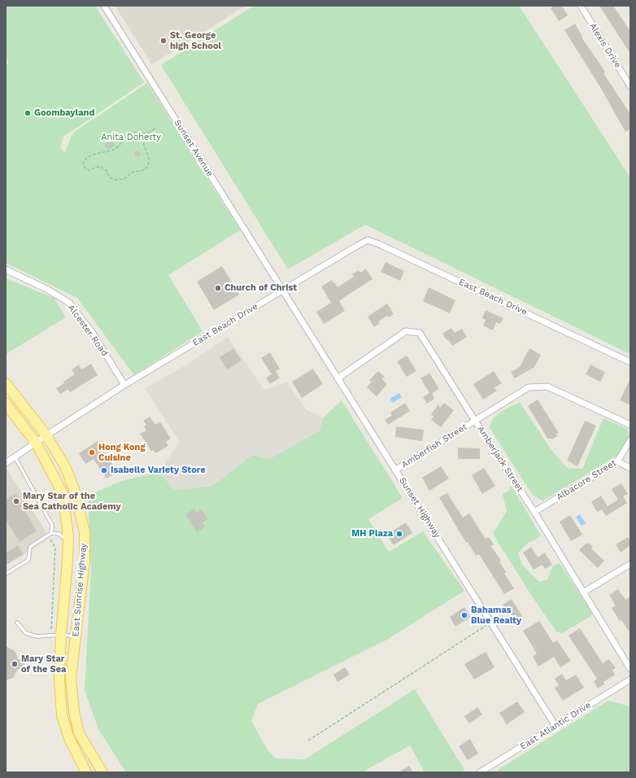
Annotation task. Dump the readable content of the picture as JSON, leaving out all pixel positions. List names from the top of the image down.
{
  "streets": {
    "main road": ["East Sunrise Highway"],
    "street": [
      "Alexis Drive",
      "Sunset Avenue",
      "East Beach Drive",
      "Alcester Road",
      "Amberfish Street",
      "Amberjack Street",
      "Albacore Street",
      "Sunset Highway",
      "East Atlantic Drive"
    ]
  },
  "crossings": [
    ["Sunset Avenue", "East Beach Drive"],
    ["Sunset Avenue", "Sunset Highway"],
    ["East Beach Drive", "Alcester Road"],
    ["East Beach Drive", "Sunset Highway"],
    ["East Beach Drive", "East Sunrise Highway"],
    ["Amberfish Street", "Amberjack Street"],
    ["Amberfish Street", "Sunset Highway"],
    ["Amberjack Street", "Albacore Street"],
    ["Amberjack Street", "Sunset Highway"],
    ["Sunset Highway", "East Atlantic Drive"]
  ],
  "parks": ["Anita Doherty"],
  "places": [
    "St. George high School",
    "Goombayland",
    "Church of Christ",
    "Hong Kong Cuisine",
    "Isabelle Variety Store",
    "Mary Star of the Sea Catholic Academy",
    "MH Plaza",
    "Bahamas Blue Realty",
    "Mary Star of the Sea"
  ]
}
